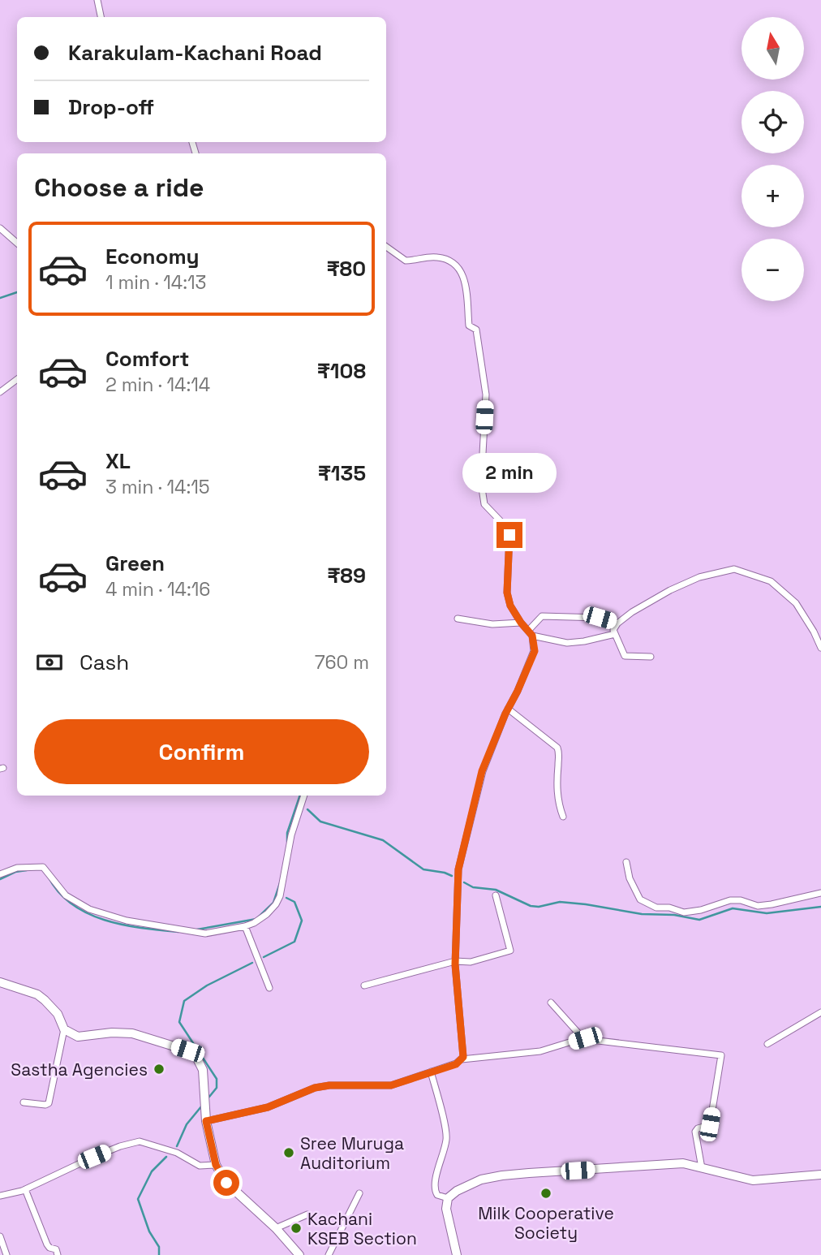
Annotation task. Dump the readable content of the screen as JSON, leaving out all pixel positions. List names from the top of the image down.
{
  "places": [
    "Sastha Agencies",
    "Sree Muruga Auditorium",
    "Milk Cooperative Society",
    "Kachani KSEB Section"
  ],
  "north": "top",
  "page": {
    "map_buttons": ["+", "−"],
    "banner": ["Karakulam-Kachani Road", "Drop-off"],
    "heading": "Choose a ride",
    "list": [
      {
        "name": "Economy",
        "note": "1 min · 14:13",
        "value": "₹80"
      },
      {
        "name": "Comfort",
        "note": "2 min · 14:14",
        "value": "₹108"
      },
      {
        "name": "XL",
        "note": "3 min · 14:15",
        "value": "₹135"
      },
      {
        "name": "Green",
        "note": "4 min · 14:16",
        "value": "₹89"
      }
    ],
    "bubble": "2 min",
    "pay": ["Cash", "760 m"],
    "buttons": "Confirm"
  }
}
